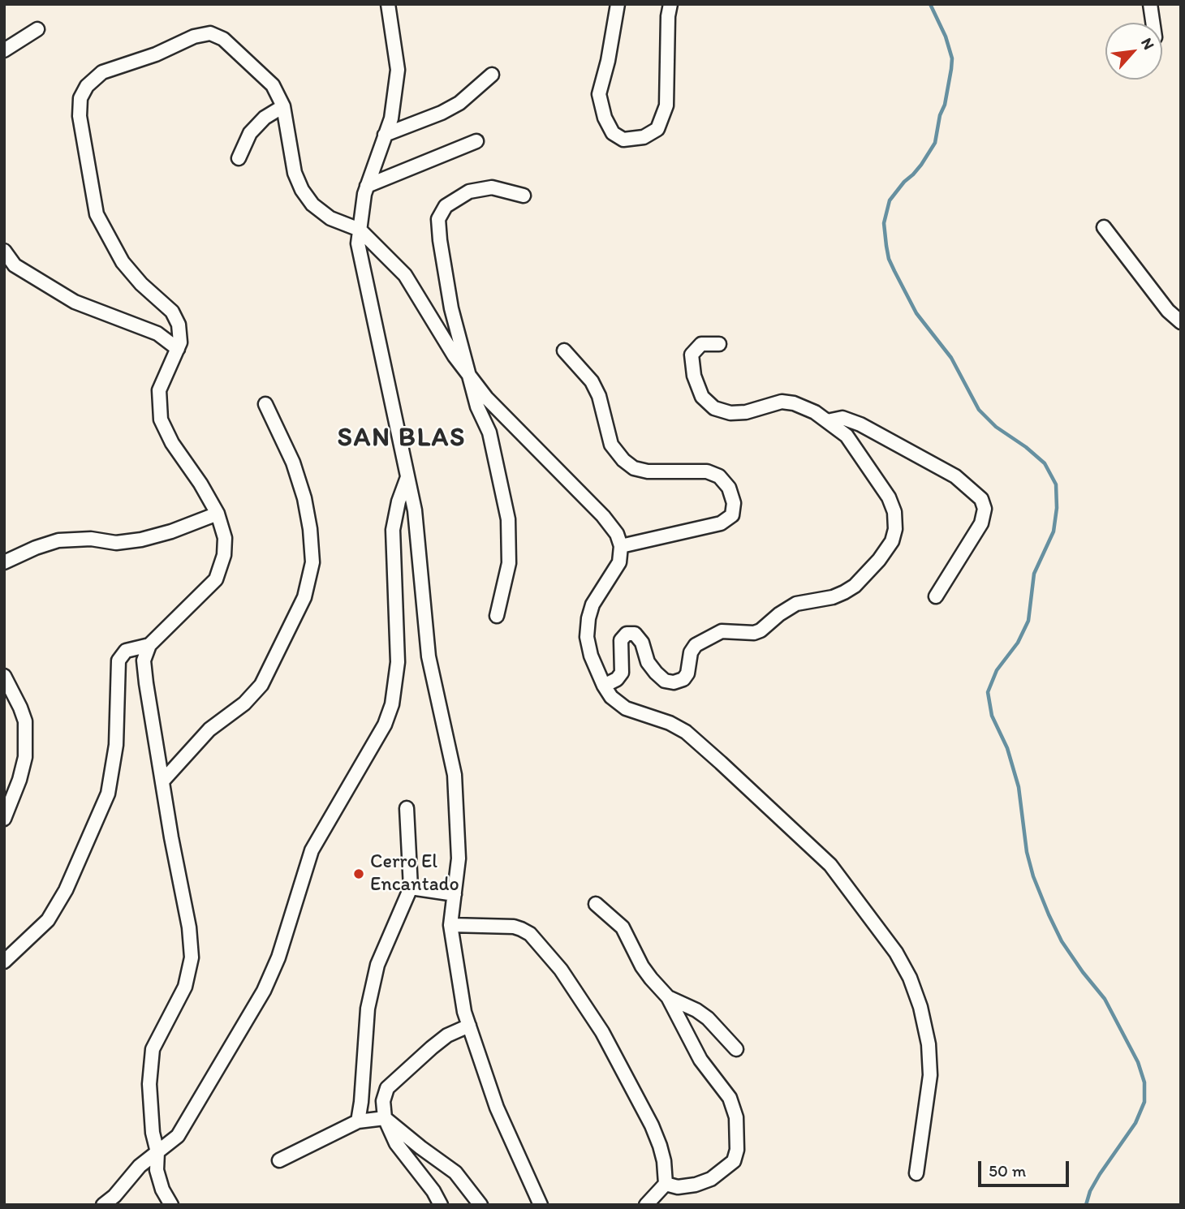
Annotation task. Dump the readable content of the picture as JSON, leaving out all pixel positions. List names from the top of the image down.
{
  "districts": ["SAN BLAS"],
  "places": ["Cerro El Encantado"],
  "scale_bar": "50 m",
  "north": "top right"
}
